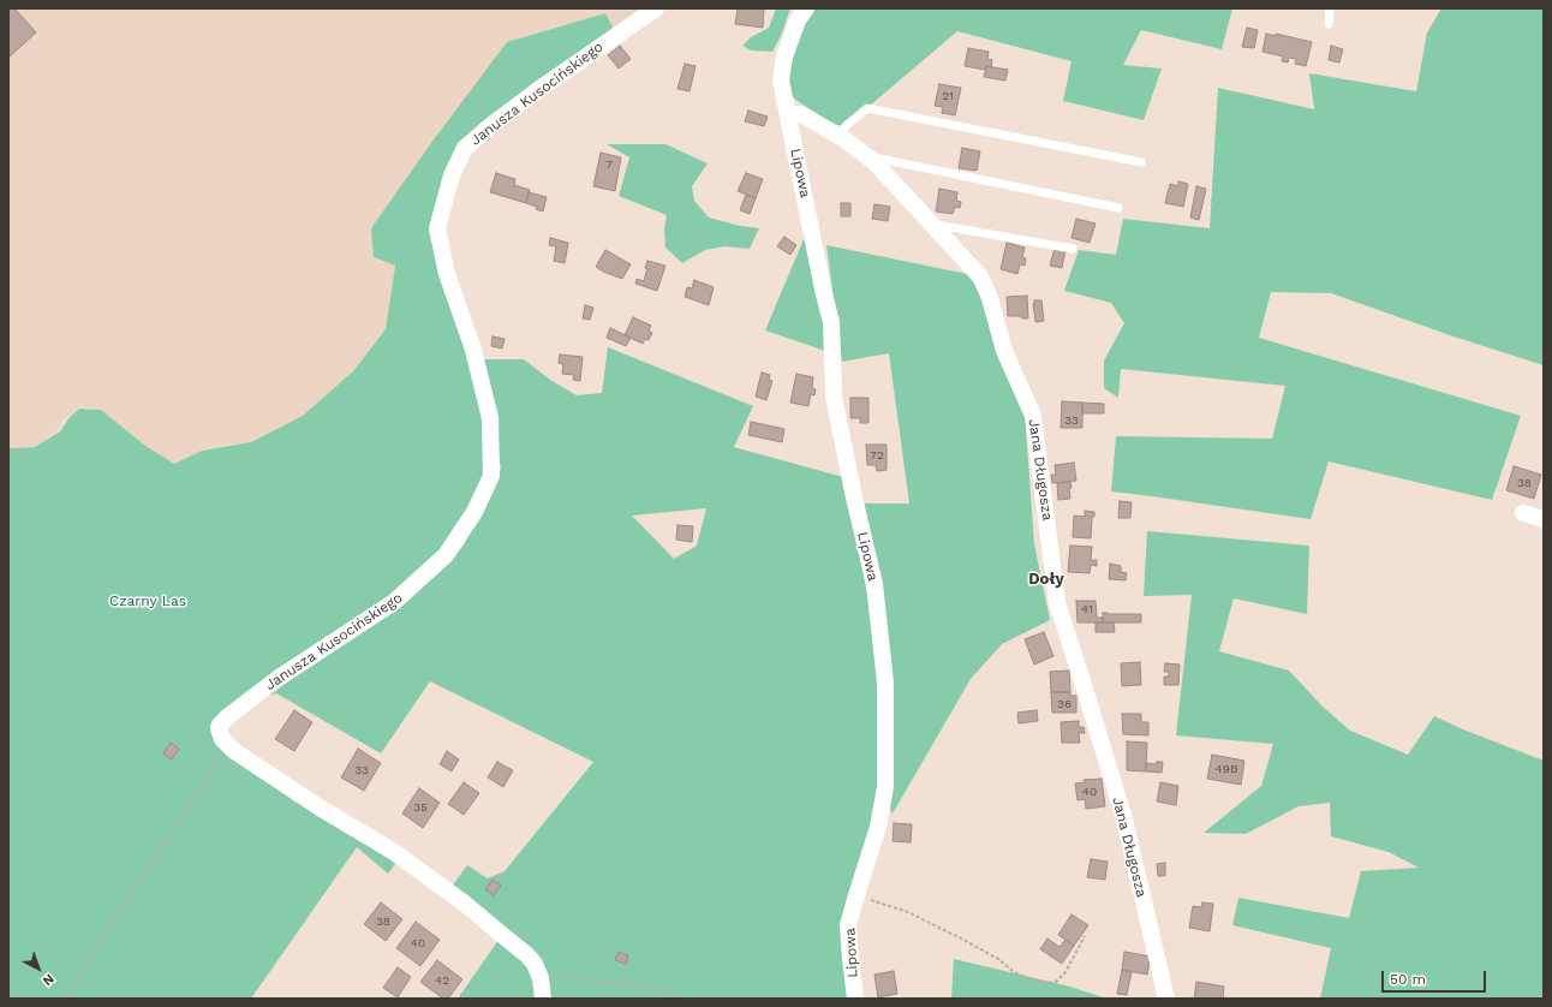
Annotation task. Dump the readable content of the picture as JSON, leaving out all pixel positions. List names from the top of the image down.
{
  "streets": {
    "street": ["Janusza Kusocińskiego", "Lipowa", "Jana Długosza"]
  },
  "crossings": [
    ["Lipowa", "Jana Długosza"]
  ],
  "districts": ["Doły"],
  "parks": ["Czarny Las"],
  "house_numbers": [
    "21",
    "7",
    "33",
    "72",
    "38",
    "41",
    "36",
    "49B",
    "33",
    "40",
    "35",
    "38",
    "40",
    "42"
  ],
  "scale_bar": "50 m",
  "north": "bottom right"
}
